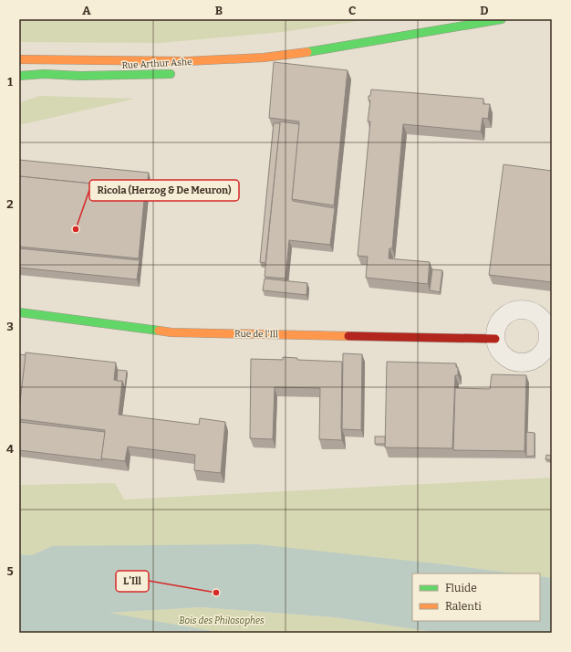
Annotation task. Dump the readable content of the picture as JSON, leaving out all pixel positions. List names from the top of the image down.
{
  "streets": {
    "main road": ["Rue Arthur Ashe", "Rue de l'Ill"]
  },
  "parks": ["Bois des Philosophes"],
  "places": ["Ricola (Herzog & De Meuron)", "L'Ill"],
  "legend": ["Fluide", "Ralenti"],
  "grid": {
    "columns": [
      "A",
      "B",
      "C",
      "D"
    ],
    "rows": [
      "1",
      "2",
      "3",
      "4",
      "5"
    ]
  }
}
